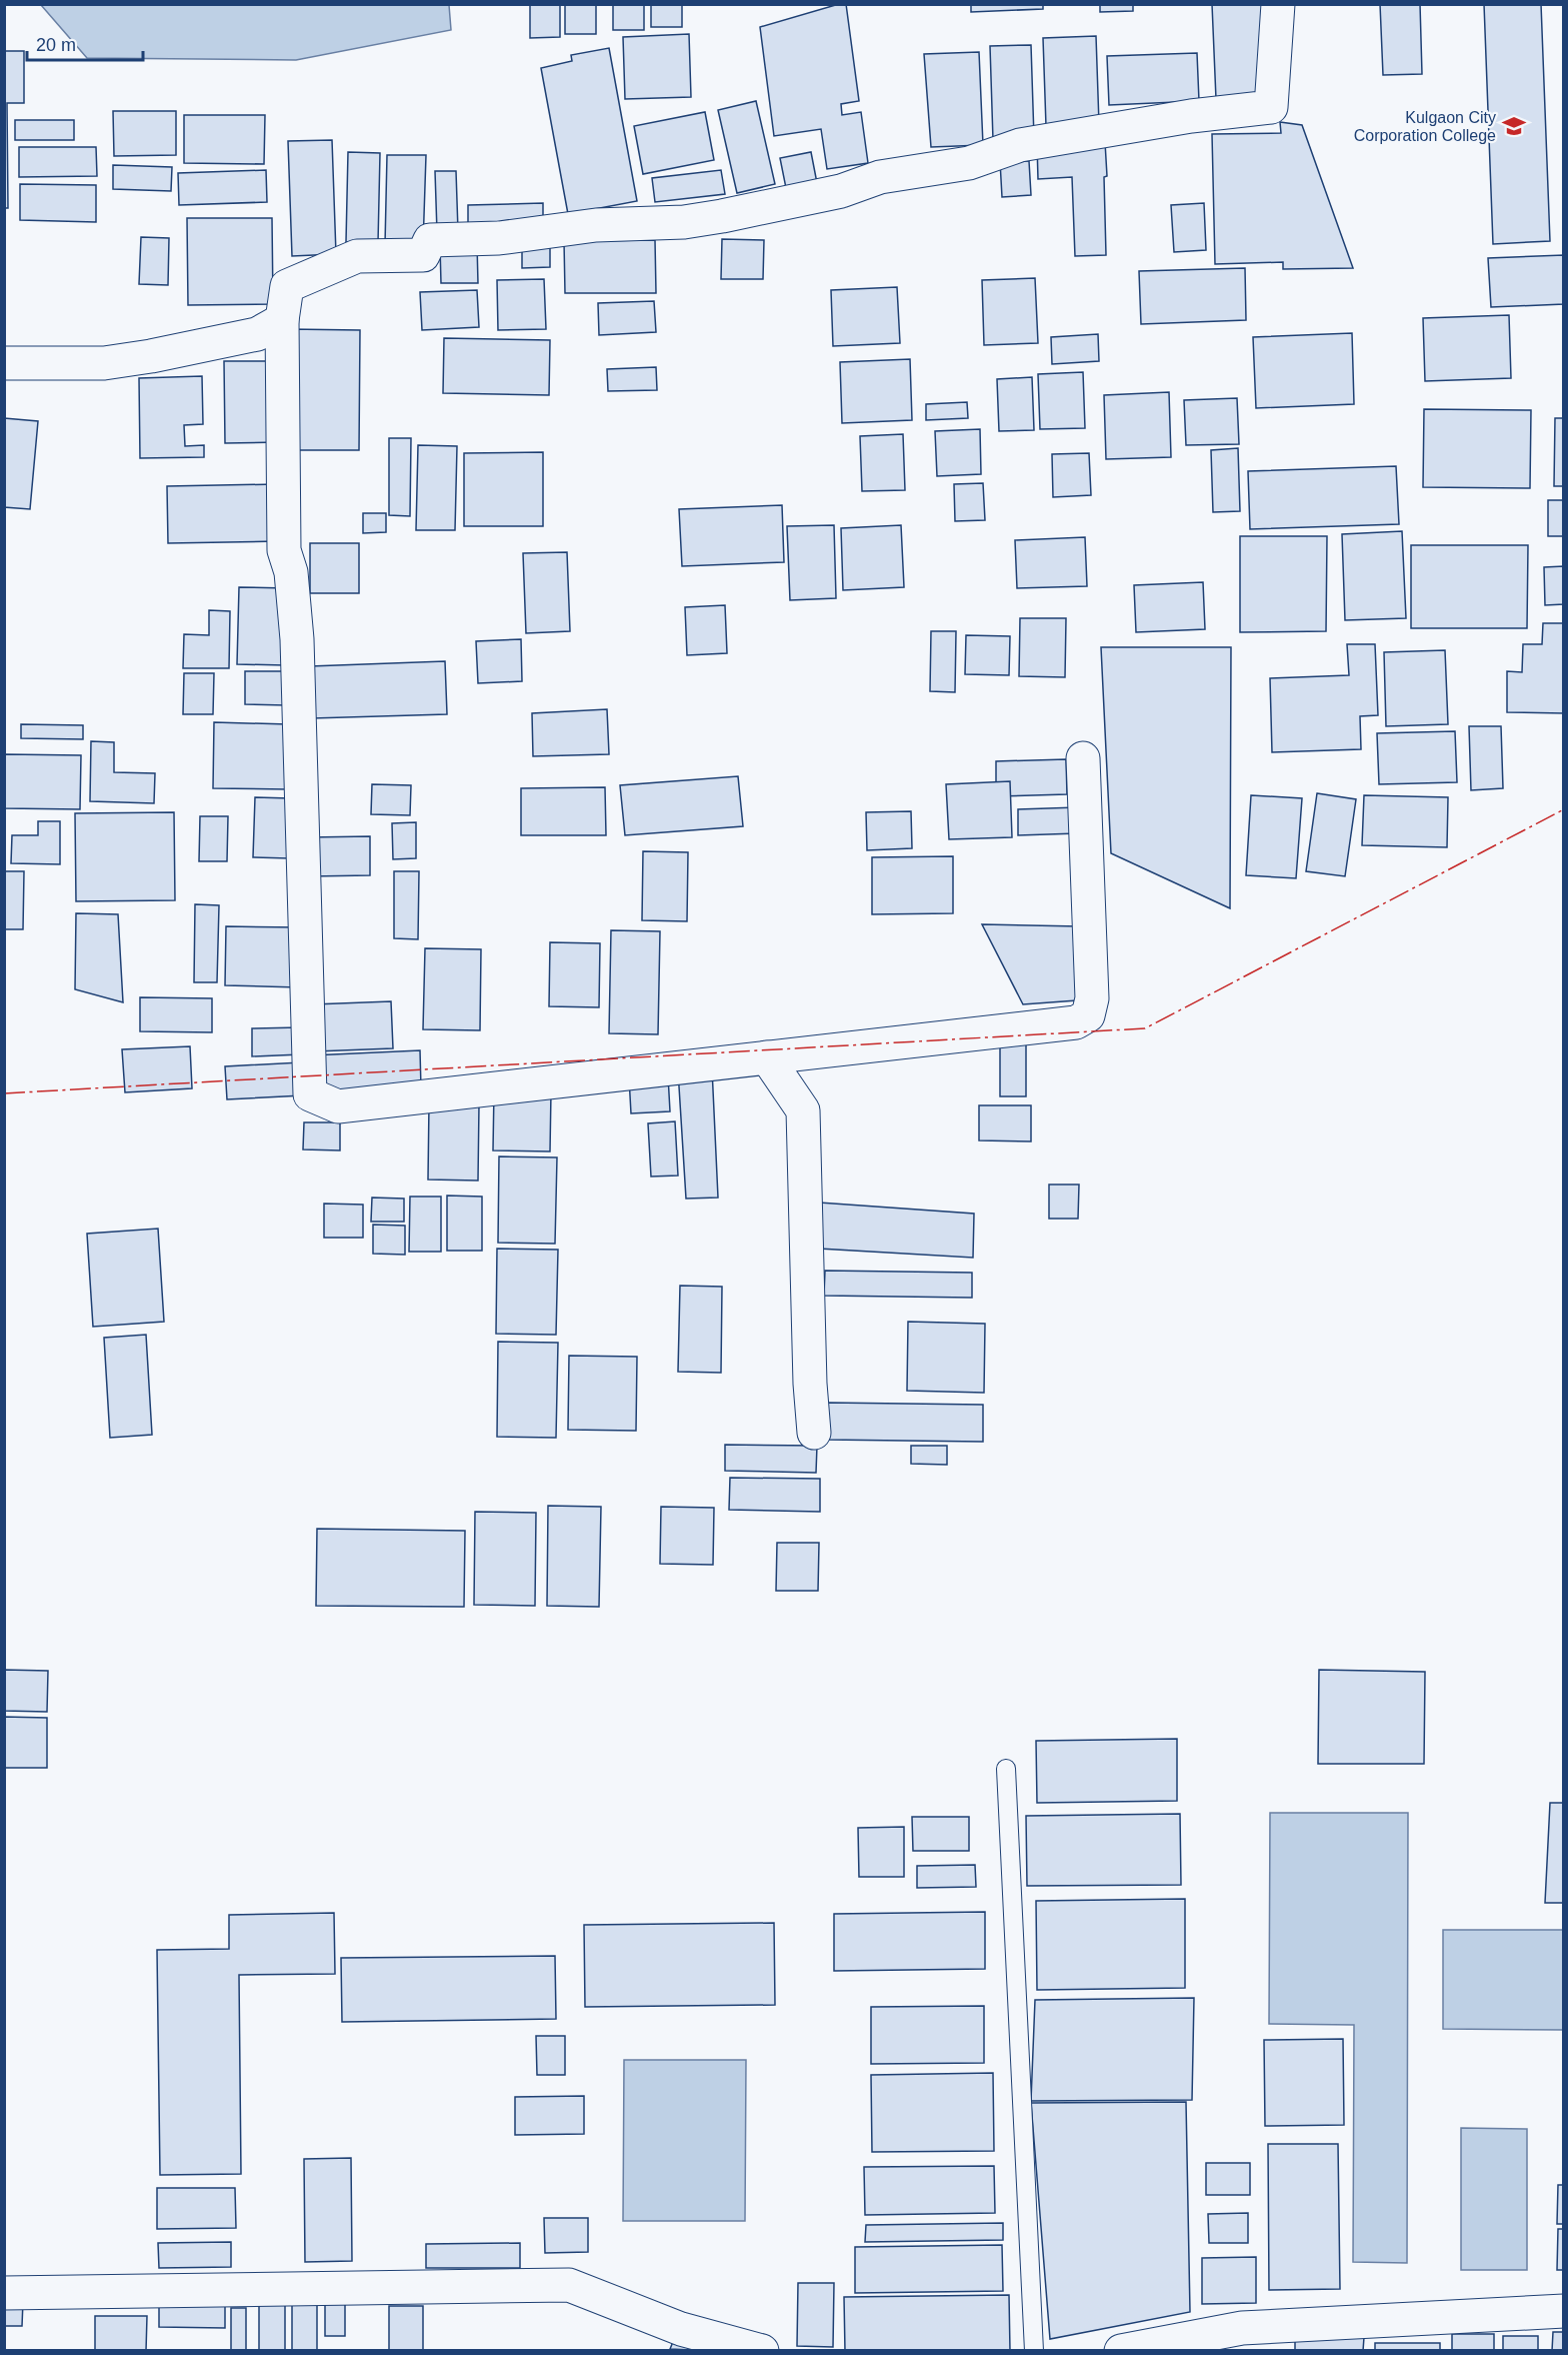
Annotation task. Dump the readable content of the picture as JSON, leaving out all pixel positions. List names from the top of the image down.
{
  "places": {
    "school or university": ["Kulgaon City Corporation College"]
  },
  "scale_bar": "20 m"
}
